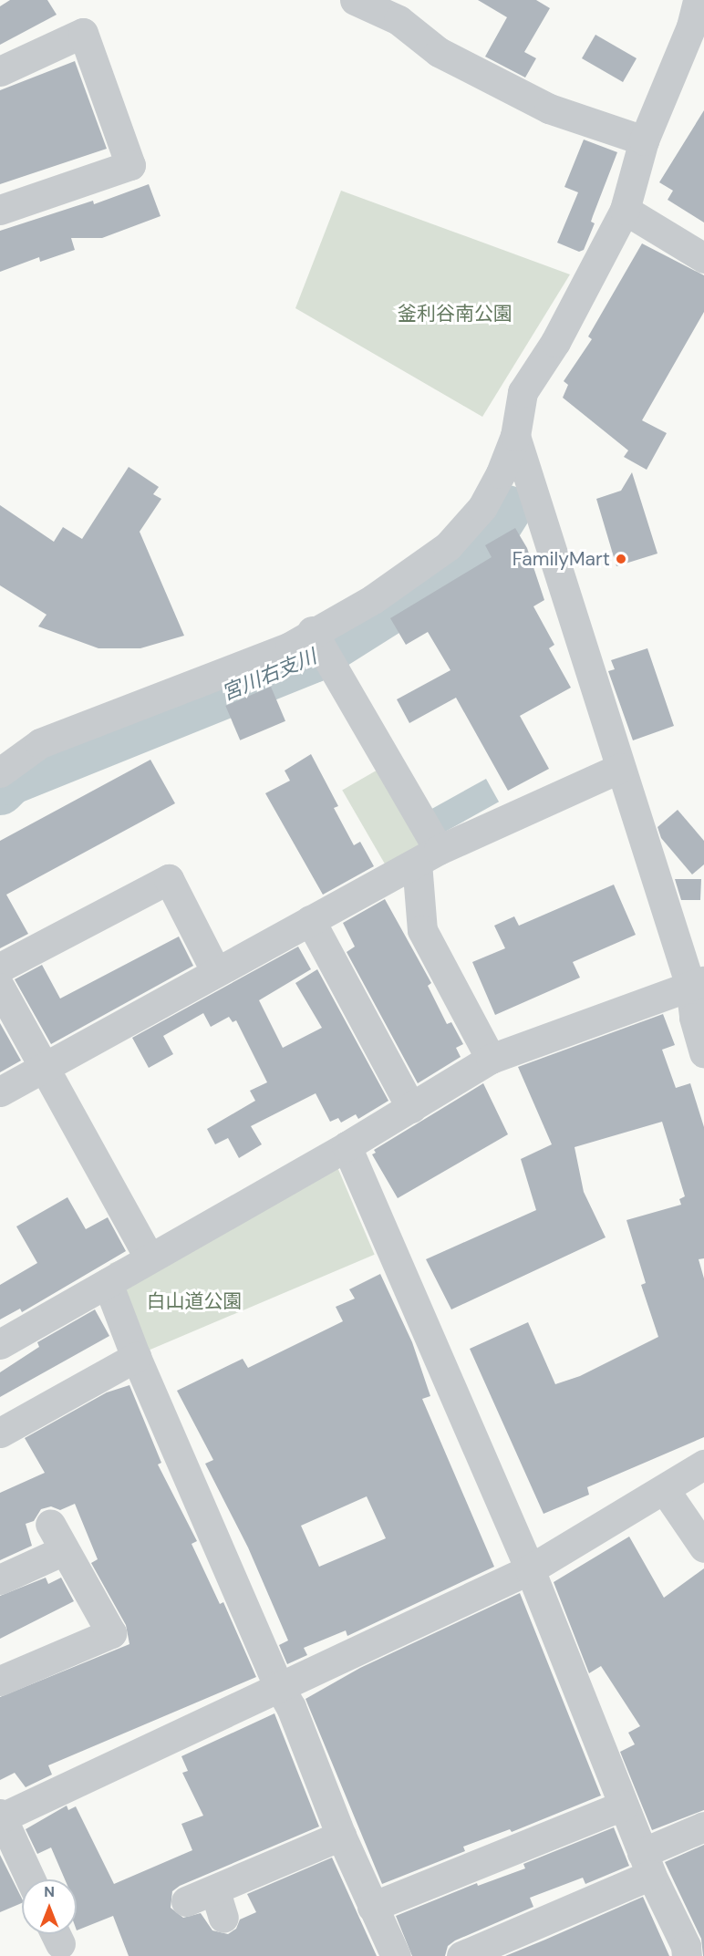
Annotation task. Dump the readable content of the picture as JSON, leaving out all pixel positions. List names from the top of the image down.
{
  "water": ["宮川右支川"],
  "parks": ["釜利谷南公園", "白山道公園"],
  "places": ["FamilyMart"],
  "north": "top"
}
